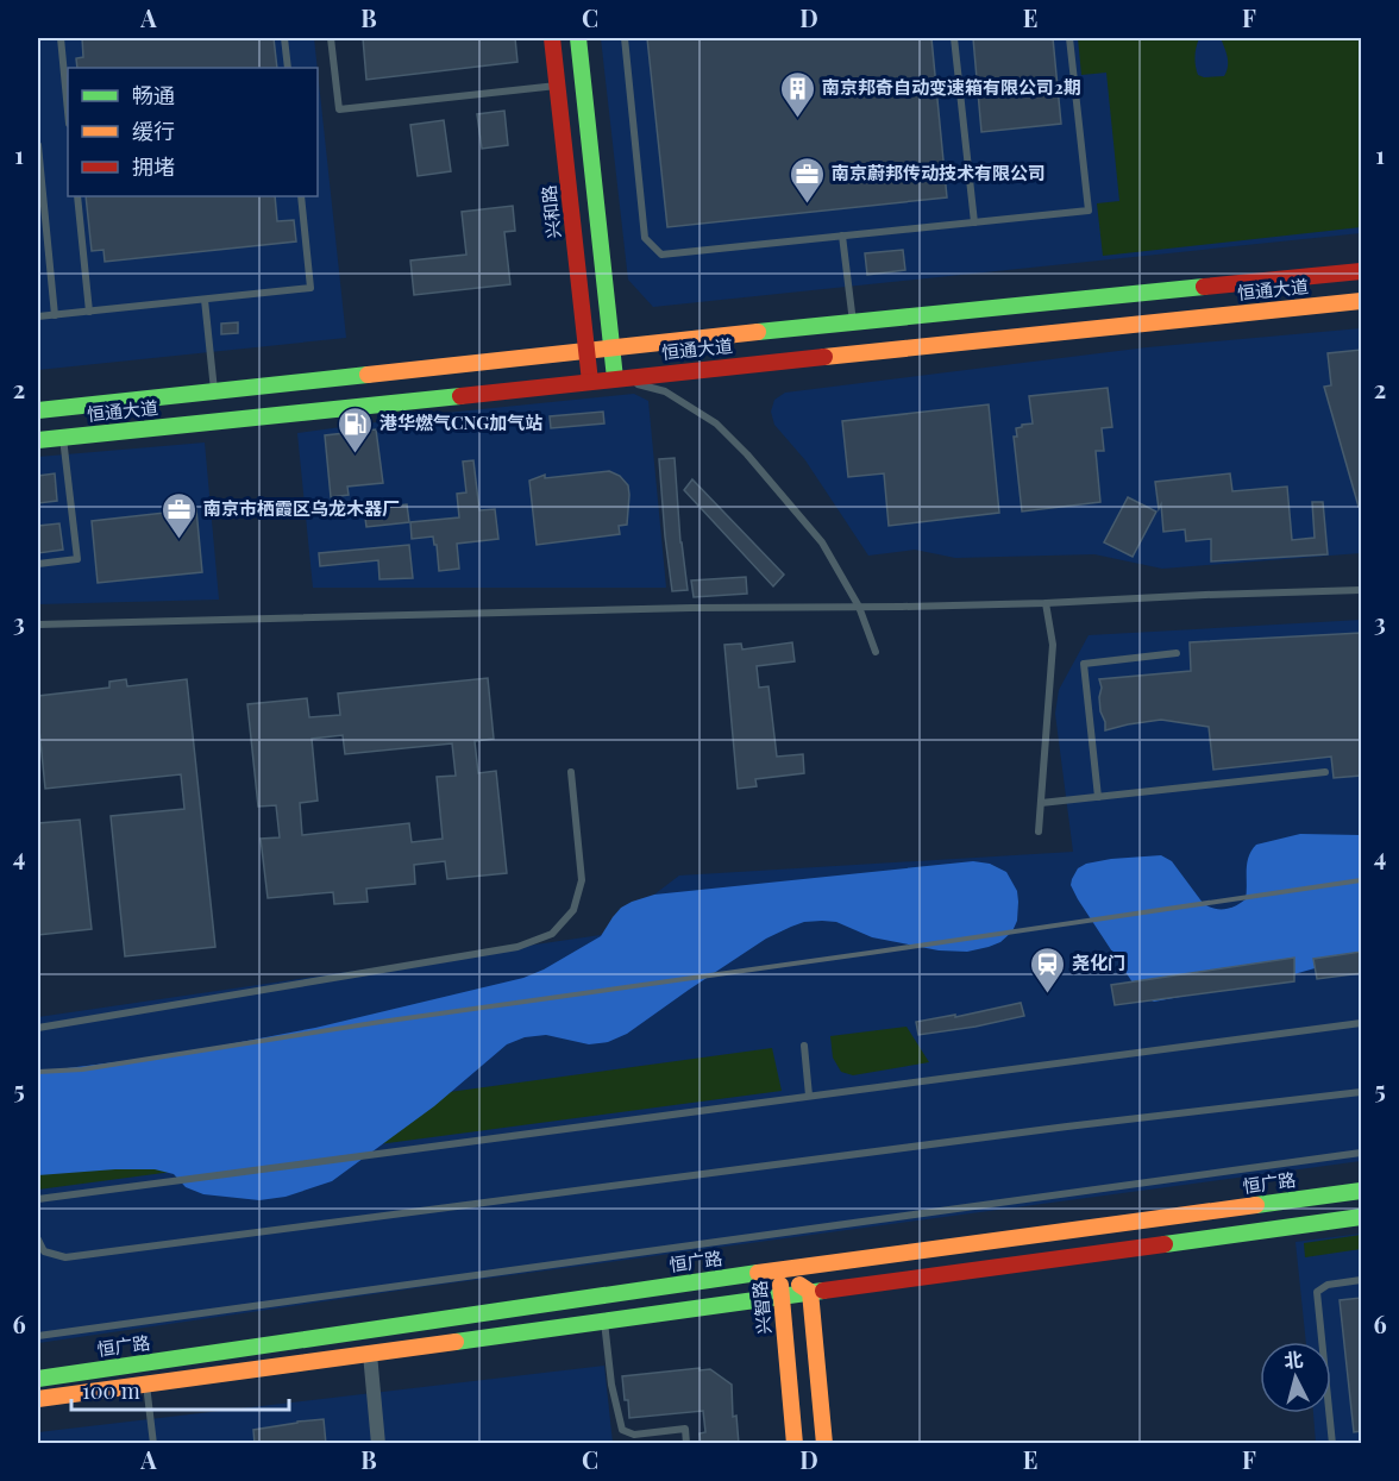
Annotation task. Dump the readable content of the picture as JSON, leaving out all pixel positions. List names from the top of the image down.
{
  "streets": {
    "main road": [
      "兴和路",
      "恒通大道",
      "恒广路",
      "兴智路"
    ]
  },
  "crossings": [
    ["兴和路", "恒通大道"],
    ["恒广路", "兴智路"]
  ],
  "places": {
    "building": ["南京邦奇自动变速箱有限公司2期"],
    "office": ["南京蔚邦传动技术有限公司", "南京市栖霞区乌龙木器厂"],
    "fuel station": ["港华燃气CNG加气站"],
    "station": ["尧化门"]
  },
  "legend": ["畅通", "缓行", "拥堵"],
  "scale_bar": "100 m",
  "north": "top",
  "grid": {
    "columns": [
      "A",
      "B",
      "C",
      "D",
      "E",
      "F"
    ],
    "rows": [
      "1",
      "2",
      "3",
      "4",
      "5",
      "6"
    ]
  }
}
